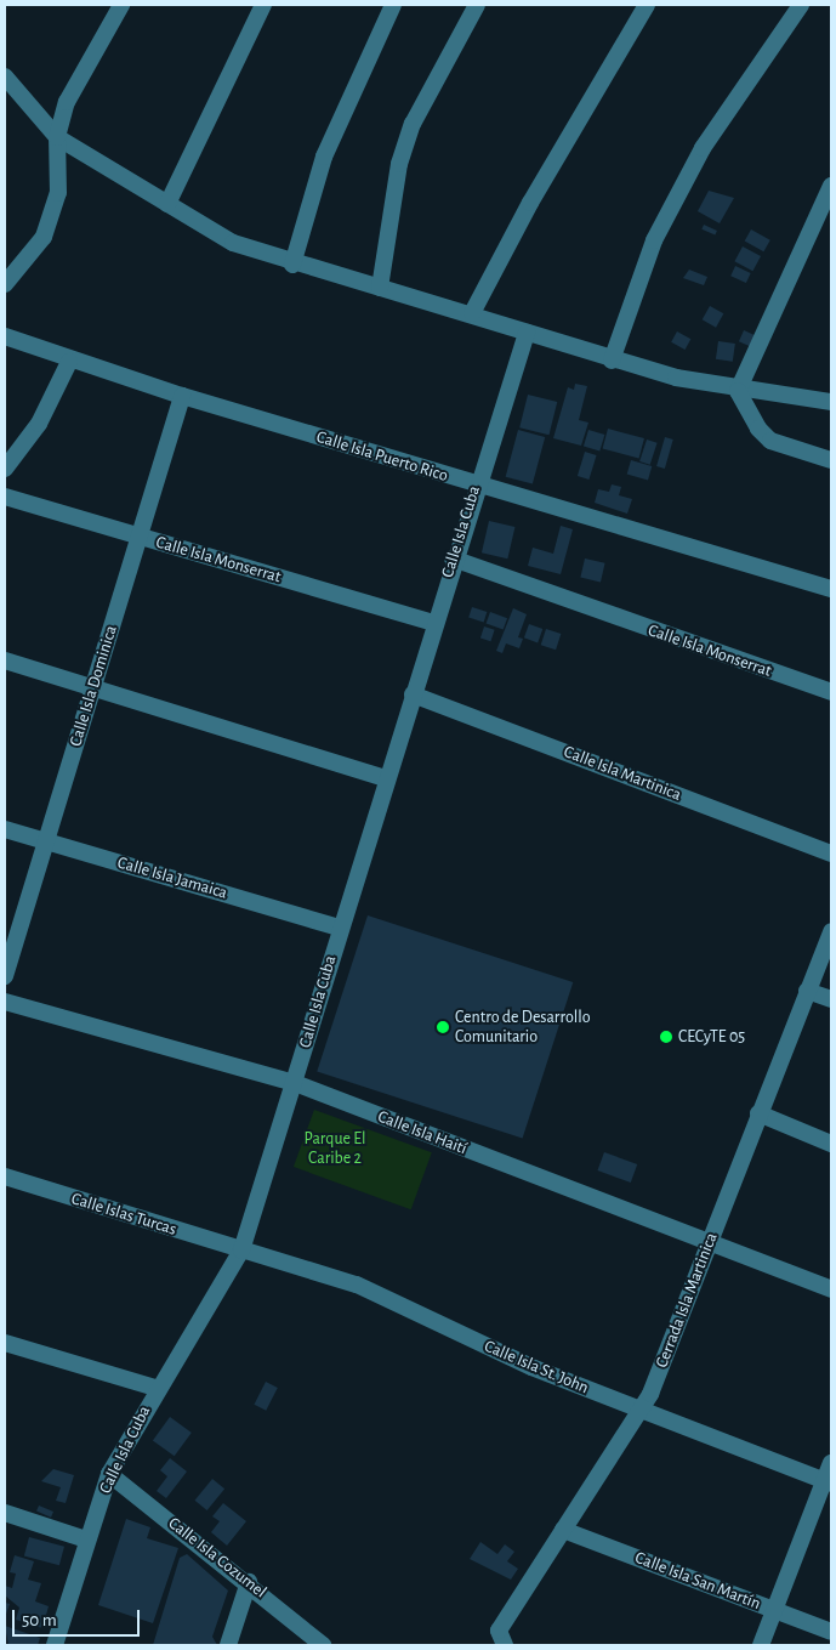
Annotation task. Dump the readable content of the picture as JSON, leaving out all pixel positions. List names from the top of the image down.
{
  "streets": {
    "street": [
      "Calle Isla Puerto Rico",
      "Calle Isla Cuba",
      "Calle Isla Monserrat",
      "Calle Isla Dominica",
      "Calle Isla Martinica",
      "Calle Isla Jamaica",
      "Calle Isla Haití",
      "Calle Islas Turcas",
      "Cerrada Isla Martinica",
      "Calle Isla St. John",
      "Calle Isla Cozumel",
      "Calle Isla San Martín"
    ]
  },
  "crossings": [
    ["Calle Isla Puerto Rico", "Calle Isla Cuba"],
    ["Calle Isla Puerto Rico", "Calle Isla Dominica"],
    ["Calle Isla Cuba", "Calle Isla Monserrat"],
    ["Calle Isla Cuba", "Calle Isla Martinica"],
    ["Calle Isla Cuba", "Calle Isla Jamaica"],
    ["Calle Isla Cuba", "Calle Isla Haití"],
    ["Calle Isla Cuba", "Calle Islas Turcas"],
    ["Calle Isla Cuba", "Calle Isla St. John"],
    ["Calle Isla Cuba", "Calle Isla Cozumel"],
    ["Calle Isla Monserrat", "Calle Isla Dominica"],
    ["Calle Isla Dominica", "Calle Isla Jamaica"],
    ["Calle Isla Haití", "Cerrada Isla Martinica"],
    ["Calle Islas Turcas", "Calle Isla St. John"],
    ["Cerrada Isla Martinica", "Calle Isla St. John"],
    ["Cerrada Isla Martinica", "Calle Isla San Martín"]
  ],
  "parks": ["Parque El Caribe 2"],
  "places": ["Centro de Desarrollo Comunitario", "CECyTE 05"],
  "scale_bar": "50 m"
}
